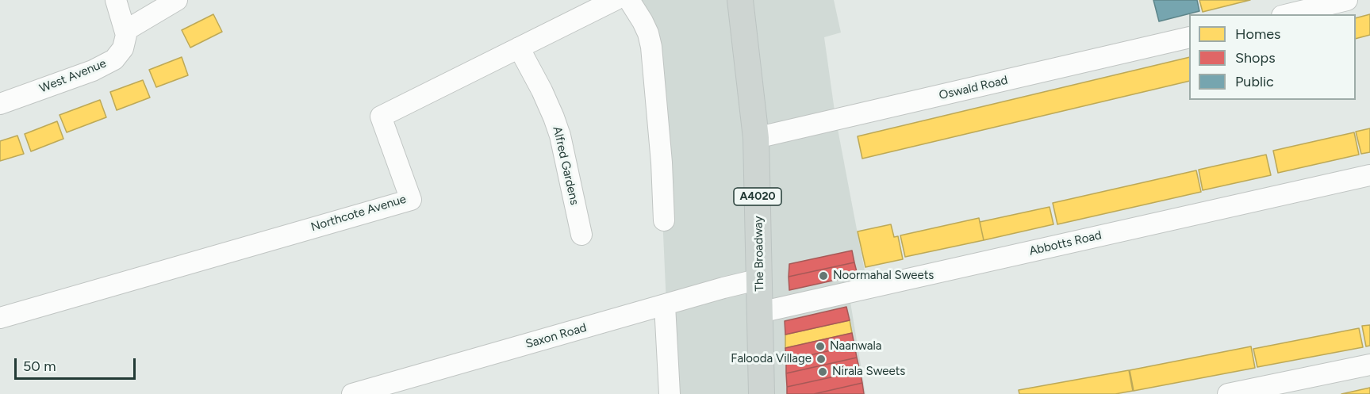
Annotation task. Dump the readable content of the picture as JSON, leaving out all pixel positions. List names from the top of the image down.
{
  "streets": {
    "main road": ["A4020", "The Broadway"],
    "street": [
      "West Avenue",
      "Oswald Road",
      "Alfred Gardens",
      "Northcote Avenue",
      "Abbotts Road",
      "Saxon Road"
    ]
  },
  "crossings": [
    ["Oswald Road", "The Broadway"],
    ["Alfred Gardens", "Northcote Avenue"],
    ["Abbotts Road", "The Broadway"],
    ["The Broadway", "Saxon Road"]
  ],
  "places": [
    "Noormahal Sweets",
    "Naanwala",
    "Falooda Village",
    "Nirala Sweets"
  ],
  "legend": ["Homes", "Shops", "Public"],
  "scale_bar": "50 m"
}
